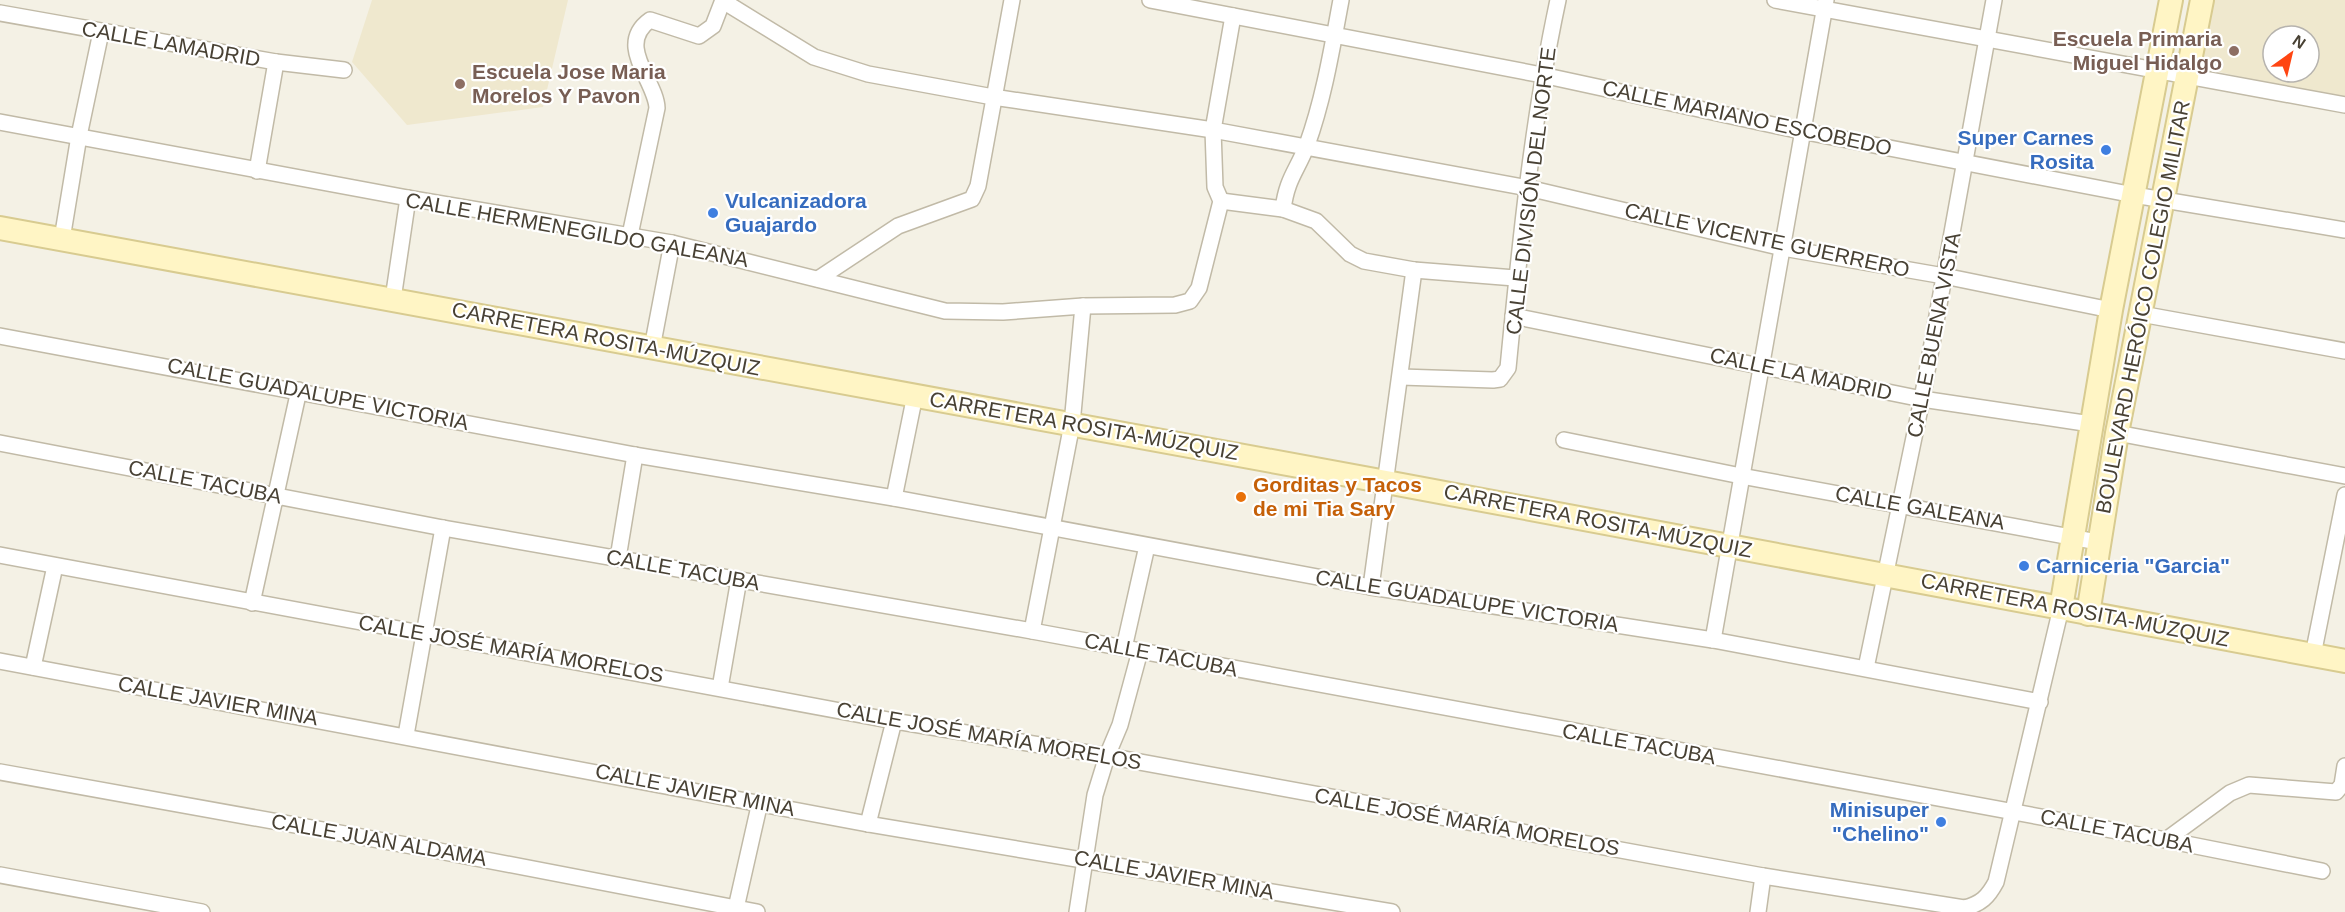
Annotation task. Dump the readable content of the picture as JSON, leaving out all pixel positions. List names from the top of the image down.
{
  "streets": {
    "main road": ["BOULEVARD HERÓICO COLEGIO MILITAR", "CARRETERA ROSITA-MÚZQUIZ"],
    "street": [
      "CALLE LAMADRID",
      "CALLE MARIANO ESCOBEDO",
      "CALLE DIVISIÓN DEL NORTE",
      "CALLE HERMENEGILDO GALEANA",
      "CALLE VICENTE GUERRERO",
      "CALLE BUENA VISTA",
      "CALLE LA MADRID",
      "CALLE GUADALUPE VICTORIA",
      "CALLE TACUBA",
      "CALLE GALEANA",
      "CALLE JOSÉ MARÍA MORELOS",
      "CALLE JAVIER MINA",
      "CALLE JUAN ALDAMA"
    ]
  },
  "crossings": [
    ["CALLE MARIANO ESCOBEDO", "CALLE DIVISIÓN DEL NORTE"],
    ["CALLE MARIANO ESCOBEDO", "BOULEVARD HERÓICO COLEGIO MILITAR"],
    ["CALLE MARIANO ESCOBEDO", "CALLE BUENA VISTA"],
    ["CALLE DIVISIÓN DEL NORTE", "CALLE VICENTE GUERRERO"],
    ["CALLE DIVISIÓN DEL NORTE", "CALLE LA MADRID"],
    ["CALLE VICENTE GUERRERO", "BOULEVARD HERÓICO COLEGIO MILITAR"],
    ["CALLE VICENTE GUERRERO", "CALLE BUENA VISTA"],
    ["BOULEVARD HERÓICO COLEGIO MILITAR", "CARRETERA ROSITA-MÚZQUIZ"],
    ["BOULEVARD HERÓICO COLEGIO MILITAR", "CALLE LA MADRID"],
    ["BOULEVARD HERÓICO COLEGIO MILITAR", "CALLE GALEANA"],
    ["CALLE BUENA VISTA", "CARRETERA ROSITA-MÚZQUIZ"],
    ["CALLE BUENA VISTA", "CALLE LA MADRID"],
    ["CALLE BUENA VISTA", "CALLE GUADALUPE VICTORIA"],
    ["CALLE BUENA VISTA", "CALLE GALEANA"],
    ["CALLE TACUBA", "CALLE JOSÉ MARÍA MORELOS"]
  ],
  "places": [
    "Escuela Primaria Miguel Hidalgo",
    "Escuela Jose Maria Morelos Y Pavon",
    "Super Carnes Rosita",
    "Vulcanizadora Guajardo",
    "Gorditas y Tacos de mi Tia Sary",
    "Carniceria \"Garcia\"",
    "Minisuper \"Chelino\""
  ],
  "north": "top right"
}
